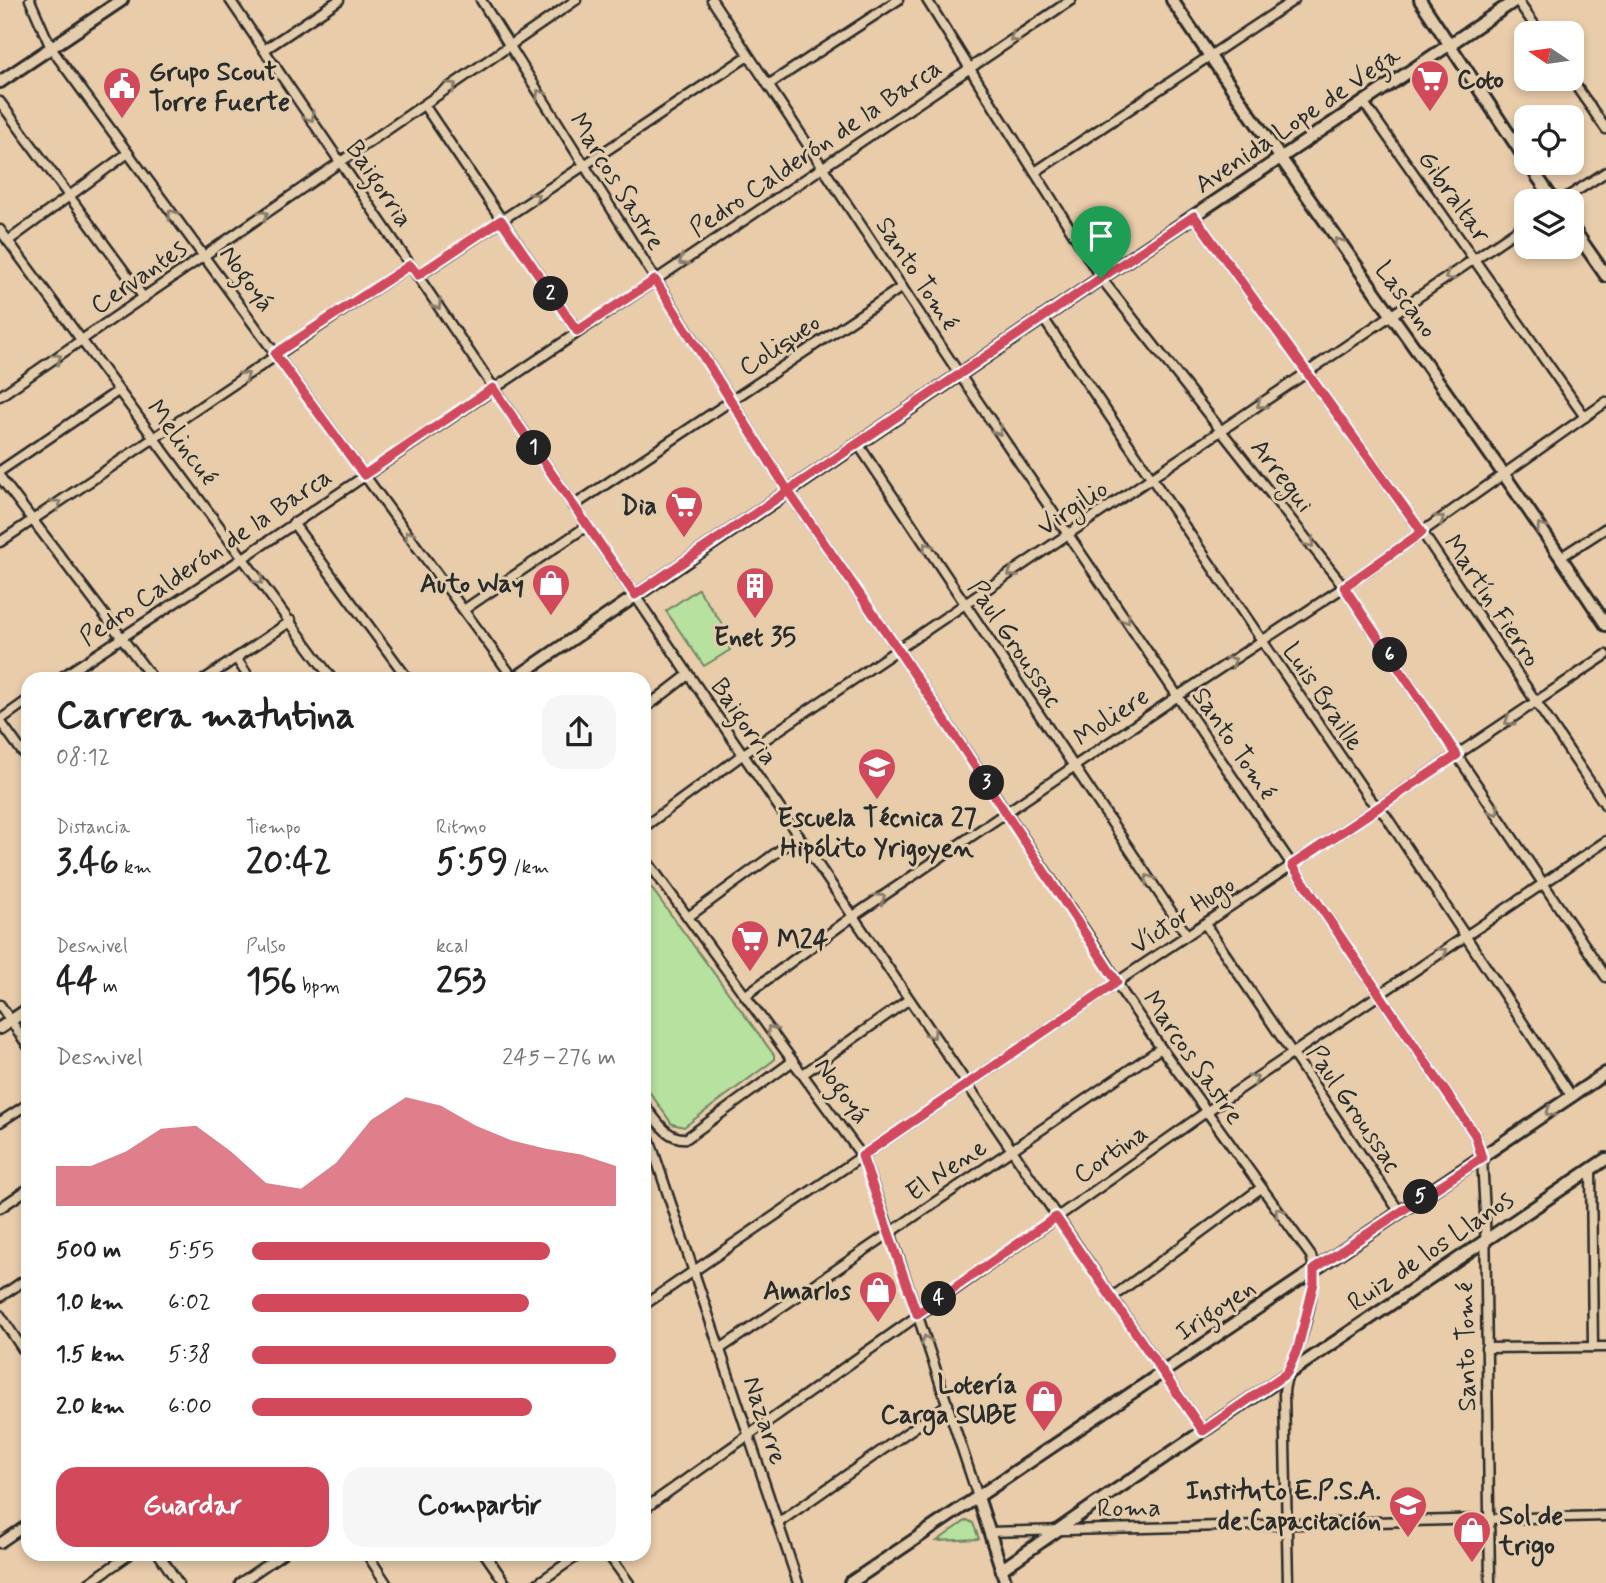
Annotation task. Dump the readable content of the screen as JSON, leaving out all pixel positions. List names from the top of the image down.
{
  "streets": {
    "street": [
      "Avenida Lope de Vega",
      "Pedro Calderón de la Barca",
      "Marcos Sastre",
      "Baigorria",
      "Gibraltar",
      "Santo Tomé",
      "Cervantes",
      "Nogoyá",
      "Lascano",
      "Coliqueo",
      "Melincué",
      "Arregui",
      "Virgilio",
      "Martín Fierro",
      "Paul Groussac",
      "Luis Braille",
      "Moliere",
      "Víctor Hugo",
      "Cortina",
      "El Nene",
      "Ruiz de los Llanos",
      "Irigoyen",
      "Nazarre",
      "Roma"
    ]
  },
  "crossings": [
    ["Avenida Lope de Vega", "Marcos Sastre"],
    ["Avenida Lope de Vega", "Baigorria"],
    ["Avenida Lope de Vega", "Gibraltar"],
    ["Avenida Lope de Vega", "Santo Tomé"],
    ["Avenida Lope de Vega", "Lascano"],
    ["Avenida Lope de Vega", "Arregui"],
    ["Avenida Lope de Vega", "Martín Fierro"],
    ["Avenida Lope de Vega", "Paul Groussac"],
    ["Avenida Lope de Vega", "Luis Braille"],
    ["Pedro Calderón de la Barca", "Marcos Sastre"],
    ["Pedro Calderón de la Barca", "Baigorria"],
    ["Pedro Calderón de la Barca", "Santo Tomé"],
    ["Pedro Calderón de la Barca", "Nogoyá"],
    ["Pedro Calderón de la Barca", "Melincué"],
    ["Pedro Calderón de la Barca", "Arregui"],
    ["Marcos Sastre", "Cervantes"],
    ["Marcos Sastre", "Coliqueo"],
    ["Marcos Sastre", "Virgilio"],
    ["Marcos Sastre", "Moliere"],
    ["Marcos Sastre", "Víctor Hugo"],
    ["Marcos Sastre", "Cortina"],
    ["Marcos Sastre", "El Nene"],
    ["Marcos Sastre", "Irigoyen"],
    ["Baigorria", "Cervantes"],
    ["Baigorria", "Coliqueo"],
    ["Baigorria", "Virgilio"],
    ["Baigorria", "Moliere"],
    ["Baigorria", "Víctor Hugo"],
    ["Baigorria", "Cortina"],
    ["Baigorria", "El Nene"],
    ["Baigorria", "Ruiz de los Llanos"],
    ["Baigorria", "Irigoyen"],
    ["Gibraltar", "Virgilio"],
    ["Gibraltar", "Moliere"],
    ["Santo Tomé", "Coliqueo"],
    ["Santo Tomé", "Virgilio"],
    ["Santo Tomé", "Moliere"],
    ["Santo Tomé", "Víctor Hugo"],
    ["Santo Tomé", "Cortina"],
    ["Santo Tomé", "Ruiz de los Llanos"],
    ["Santo Tomé", "Irigoyen"],
    ["Santo Tomé", "Roma"],
    ["Cervantes", "Nogoyá"],
    ["Cervantes", "Melincué"],
    ["Nogoyá", "Moliere"],
    ["Nogoyá", "Víctor Hugo"],
    ["Nogoyá", "Cortina"],
    ["Nogoyá", "El Nene"],
    ["Nogoyá", "Ruiz de los Llanos"],
    ["Nogoyá", "Irigoyen"],
    ["Nogoyá", "Roma"],
    ["Lascano", "Virgilio"],
    ["Lascano", "Moliere"],
    ["Arregui", "Virgilio"],
    ["Arregui", "Moliere"],
    ["Arregui", "Víctor Hugo"],
    ["Arregui", "Cortina"],
    ["Virgilio", "Martín Fierro"],
    ["Virgilio", "Paul Groussac"],
    ["Virgilio", "Luis Braille"],
    ["Martín Fierro", "Moliere"],
    ["Martín Fierro", "Víctor Hugo"],
    ["Paul Groussac", "Moliere"],
    ["Paul Groussac", "Víctor Hugo"],
    ["Paul Groussac", "Cortina"],
    ["Paul Groussac", "Irigoyen"],
    ["Luis Braille", "Moliere"],
    ["Luis Braille", "Víctor Hugo"],
    ["Luis Braille", "Cortina"],
    ["Luis Braille", "Irigoyen"],
    ["Víctor Hugo", "Nazarre"],
    ["Cortina", "Nazarre"],
    ["El Nene", "Nazarre"],
    ["Ruiz de los Llanos", "Roma"]
  ],
  "one_way": [
    "Cervantes",
    "Lascano",
    "Paul Groussac",
    "Moliere"
  ],
  "places": {
    "supermarket": ["Coto", "Dia", "M24"],
    "public building": ["Grupo Scout Torre Fuerte"],
    "shop": [
      "Auto Way",
      "Amarlos",
      "Lotería Carga SUBE",
      "Sol de trigo"
    ],
    "building": ["Enet 35"],
    "school or university": ["Escuela Técnica 27 Hipólito Yrigoyen", "Instituto E.P.S.A. de Capacitación"]
  },
  "north": "left",
  "page": {
    "pins": [
      "2",
      "1",
      "6",
      "3",
      "5",
      "4"
    ],
    "heading": ["Carrera matutina", "08:12"],
    "stats": [
      ["Distancia", "3.46 km"],
      ["Tiempo", "20:42"],
      ["Ritmo", "5:59 /km"],
      ["Desnivel", "44 m"],
      ["Pulso", "156 bpm"],
      ["kcal", "253"]
    ],
    "chart": ["Desnivel", "245–276 m"],
    "list": [
      {
        "name": "500 m",
        "note": "5:55"
      },
      {
        "name": "1.0 km",
        "note": "6:02"
      },
      {
        "name": "1.5 km",
        "note": "5:38"
      },
      {
        "name": "2.0 km",
        "note": "6:00"
      }
    ],
    "buttons": ["Guardar", "Compartir"]
  }
}
